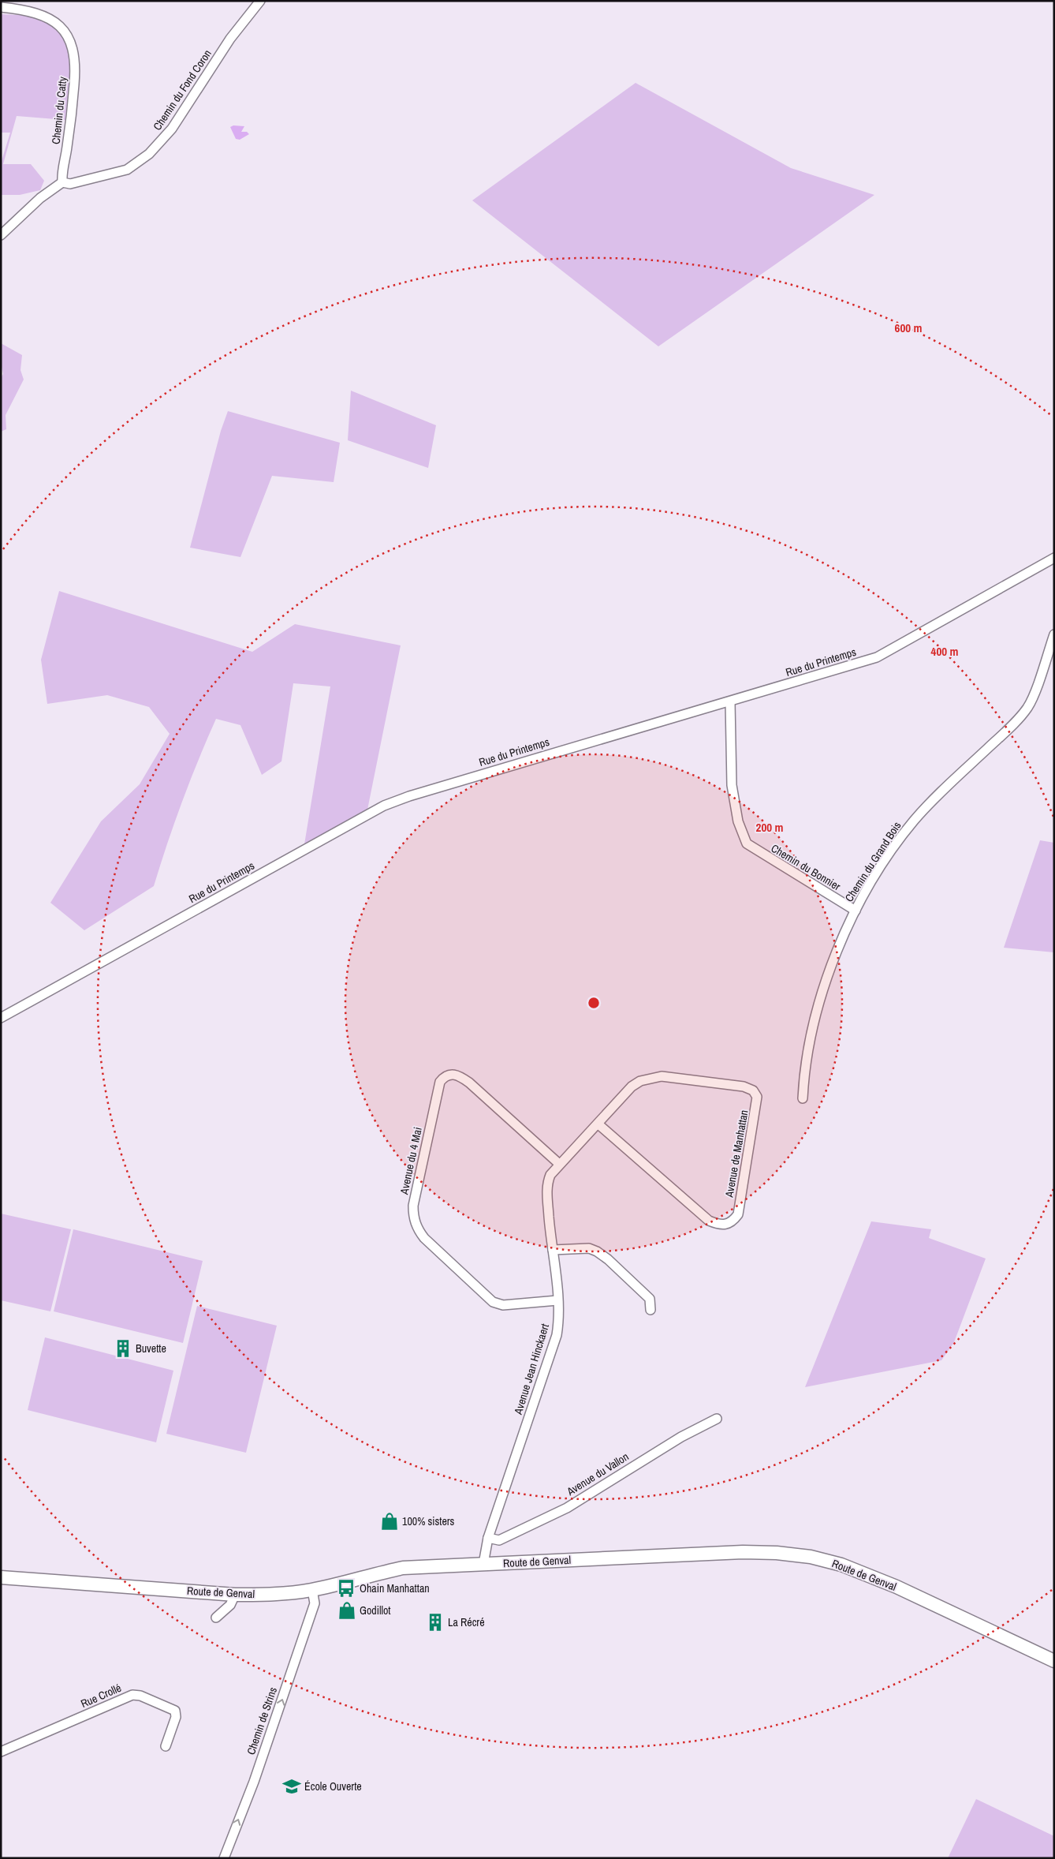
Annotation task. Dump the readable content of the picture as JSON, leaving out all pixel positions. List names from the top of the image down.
{
  "streets": {
    "main road": ["Route de Genval"],
    "street": [
      "Chemin du Fond Coron",
      "Chemin du Catty",
      "Rue du Printemps",
      "Chemin du Grand Bois",
      "Chemin du Bonnier",
      "Avenue de Manhattan",
      "Avenue du 4 Mai",
      "Avenue Jean Hinckaert",
      "Avenue du Vallon",
      "Rue Crollé",
      "Chemin de Strins"
    ]
  },
  "crossings": [
    ["Chemin du Fond Coron", "Chemin du Catty"],
    ["Rue du Printemps", "Chemin du Bonnier"],
    ["Chemin du Grand Bois", "Chemin du Bonnier"],
    ["Avenue de Manhattan", "Avenue Jean Hinckaert"],
    ["Avenue du 4 Mai", "Avenue Jean Hinckaert"],
    ["Avenue Jean Hinckaert", "Avenue du Vallon"],
    ["Avenue Jean Hinckaert", "Route de Genval"],
    ["Route de Genval", "Chemin de Strins"]
  ],
  "one_way": ["Chemin de Strins"],
  "places": {
    "building": ["Buvette", "La Récré"],
    "shop": ["100% sisters", "Godillot"],
    "bus stop": ["Ohain Manhattan"],
    "school or university": ["École Ouverte"]
  },
  "rings": ["600 m", "400 m", "200 m"]
}
